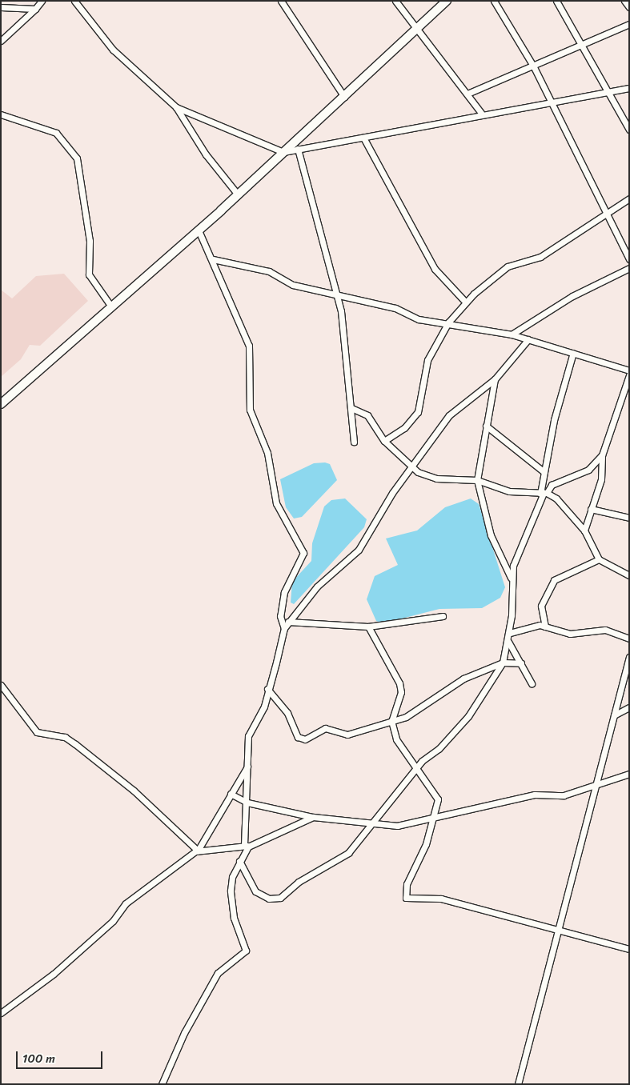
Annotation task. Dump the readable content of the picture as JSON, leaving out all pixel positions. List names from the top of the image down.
{
  "scale_bar": "100 m"
}
